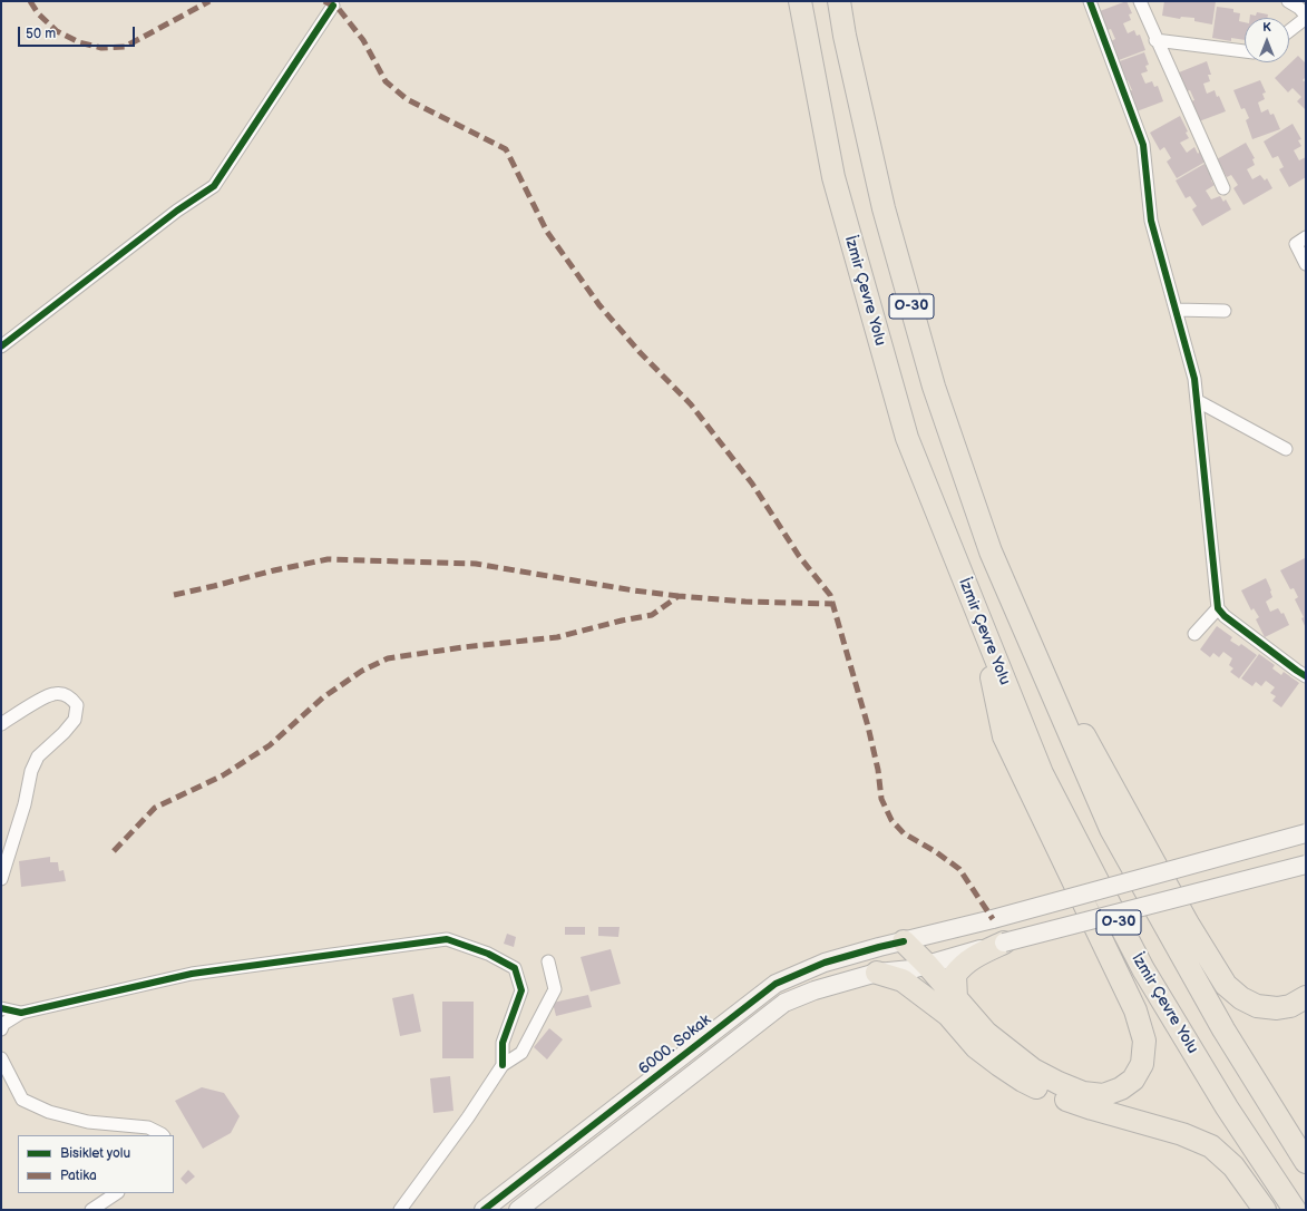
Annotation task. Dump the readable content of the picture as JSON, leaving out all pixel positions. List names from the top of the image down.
{
  "streets": {
    "highway": ["İzmir Çevre Yolu", "O-30"],
    "street": ["6000. Sokak"]
  },
  "legend": ["Bisiklet yolu", "Patika"],
  "scale_bar": "50 m",
  "north": "top"
}
